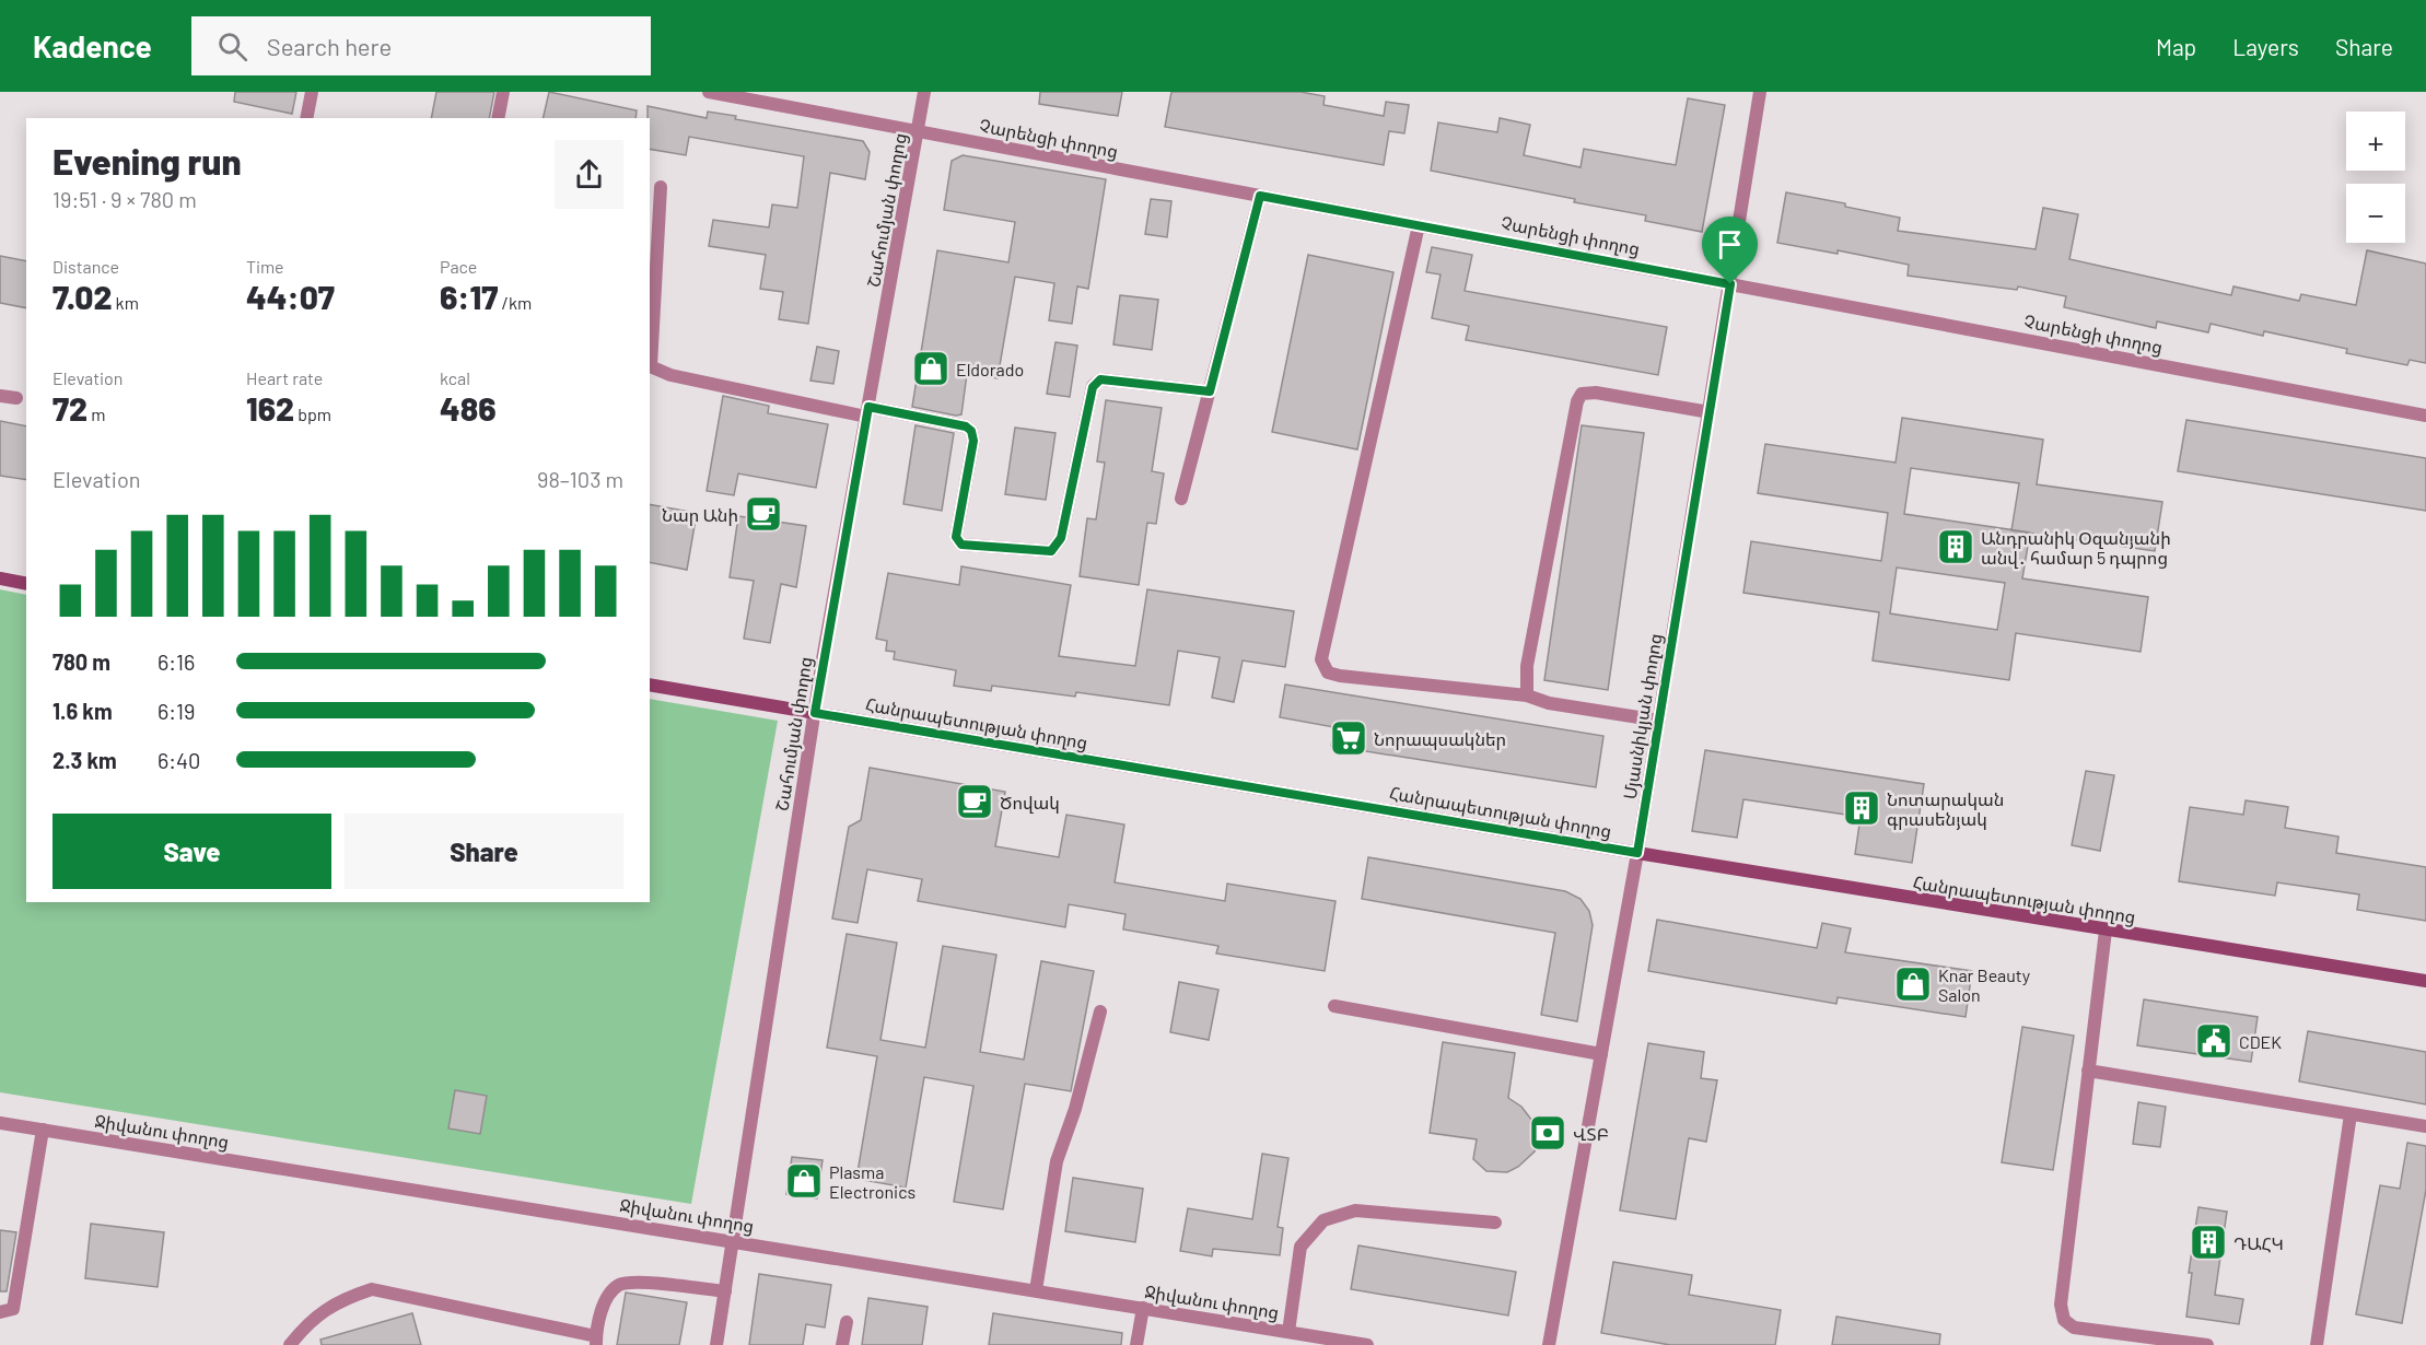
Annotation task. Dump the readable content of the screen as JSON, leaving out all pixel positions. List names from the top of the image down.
{
  "streets": {
    "main road": ["Հանրապետության փողոց"],
    "street": [
      "Չարենցի փողոց",
      "Շահումյան փողոց",
      "Մյասնիկյան փողոց",
      "Ջիվանու փողոց"
    ]
  },
  "crossings": [
    ["Չարենցի փողոց", "Շահումյան փողոց"],
    ["Չարենցի փողոց", "Մյասնիկյան փողոց"],
    ["Շահումյան փողոց", "Հանրապետության փողոց"],
    ["Շահումյան փողոց", "Ջիվանու փողոց"],
    ["Մյասնիկյան փողոց", "Հանրապետության փողոց"]
  ],
  "places": {
    "shop": ["Eldorado", "Knar Beauty Salon", "Plasma Electronics"],
    "cafe": ["Նար Անի", "Ծովակ"],
    "building": ["Անդրանիկ Օզանյանի անվ․ համար 5 դպրոց", "Նոտարական գրասենյակ", "ԴԱՀԿ"],
    "supermarket": ["Նորապսակներ"],
    "public building": ["CDEK"],
    "bank": ["ՎՏԲ"]
  },
  "page": {
    "header": "Kadence",
    "search": "Search here",
    "nav": ["Map", "Layers", "Share"],
    "map_buttons": ["+", "−"],
    "heading": ["Evening run", "19:51 · 9 × 780 m"],
    "stats": [
      ["Distance", "7.02 km"],
      ["Time", "44:07"],
      ["Pace", "6:17 /km"],
      ["Elevation", "72 m"],
      ["Heart rate", "162 bpm"],
      ["kcal", "486"]
    ],
    "chart": ["Elevation", "98–103 m"],
    "list": [
      {
        "name": "780 m",
        "note": "6:16"
      },
      {
        "name": "1.6 km",
        "note": "6:19"
      },
      {
        "name": "2.3 km",
        "note": "6:40"
      }
    ],
    "buttons": ["Save", "Share"]
  }
}
